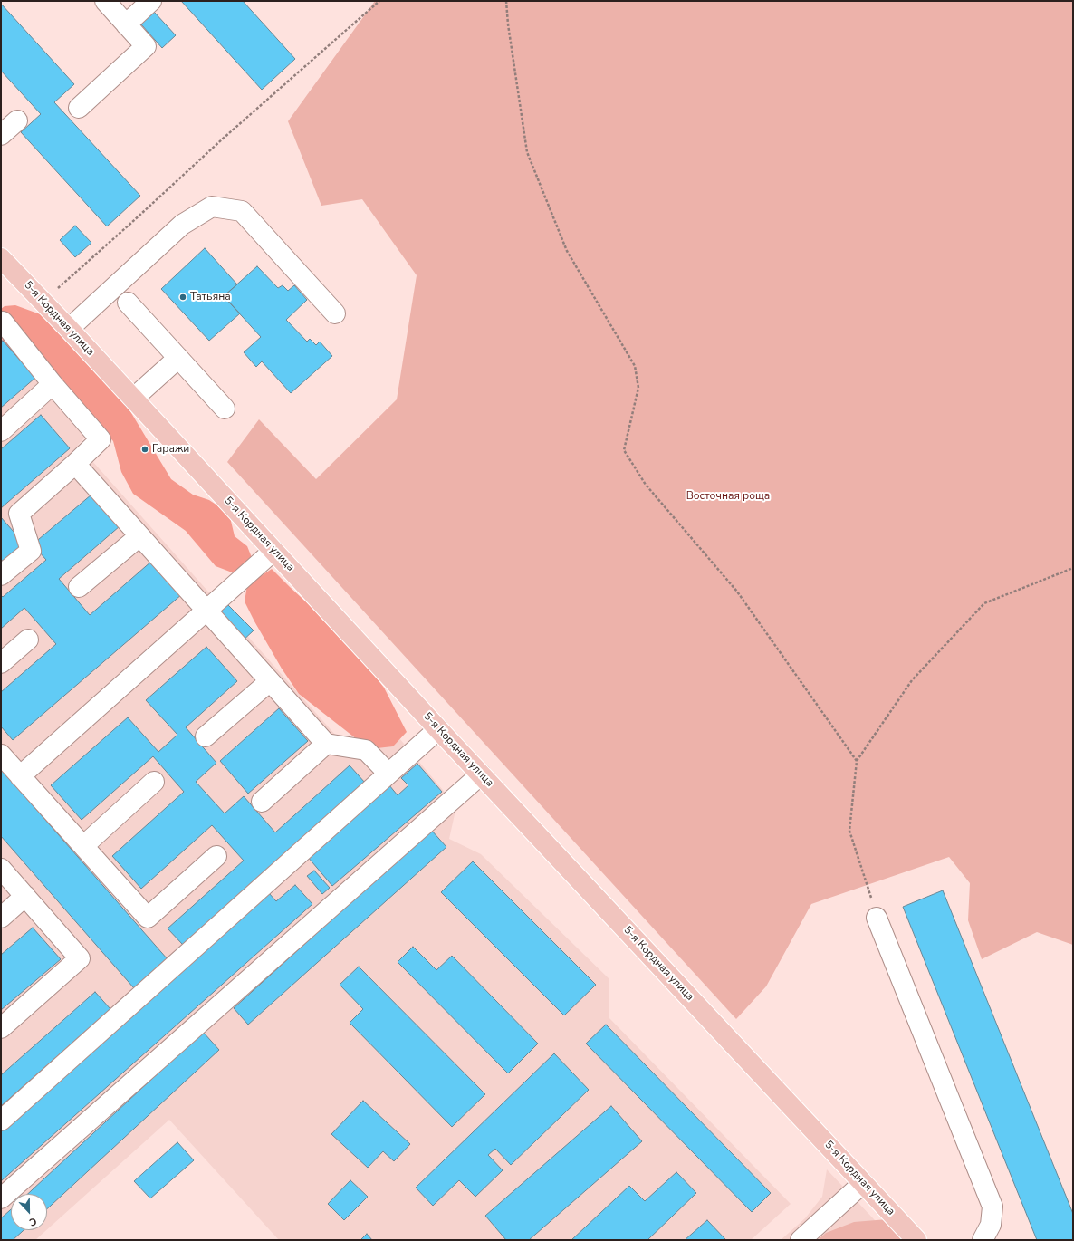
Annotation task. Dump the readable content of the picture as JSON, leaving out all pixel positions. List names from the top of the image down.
{
  "streets": {
    "main road": ["5-я Кордная улица"]
  },
  "parks": ["Восточная роща"],
  "places": ["Татьяна", "Гаражи"],
  "north": "bottom"
}
